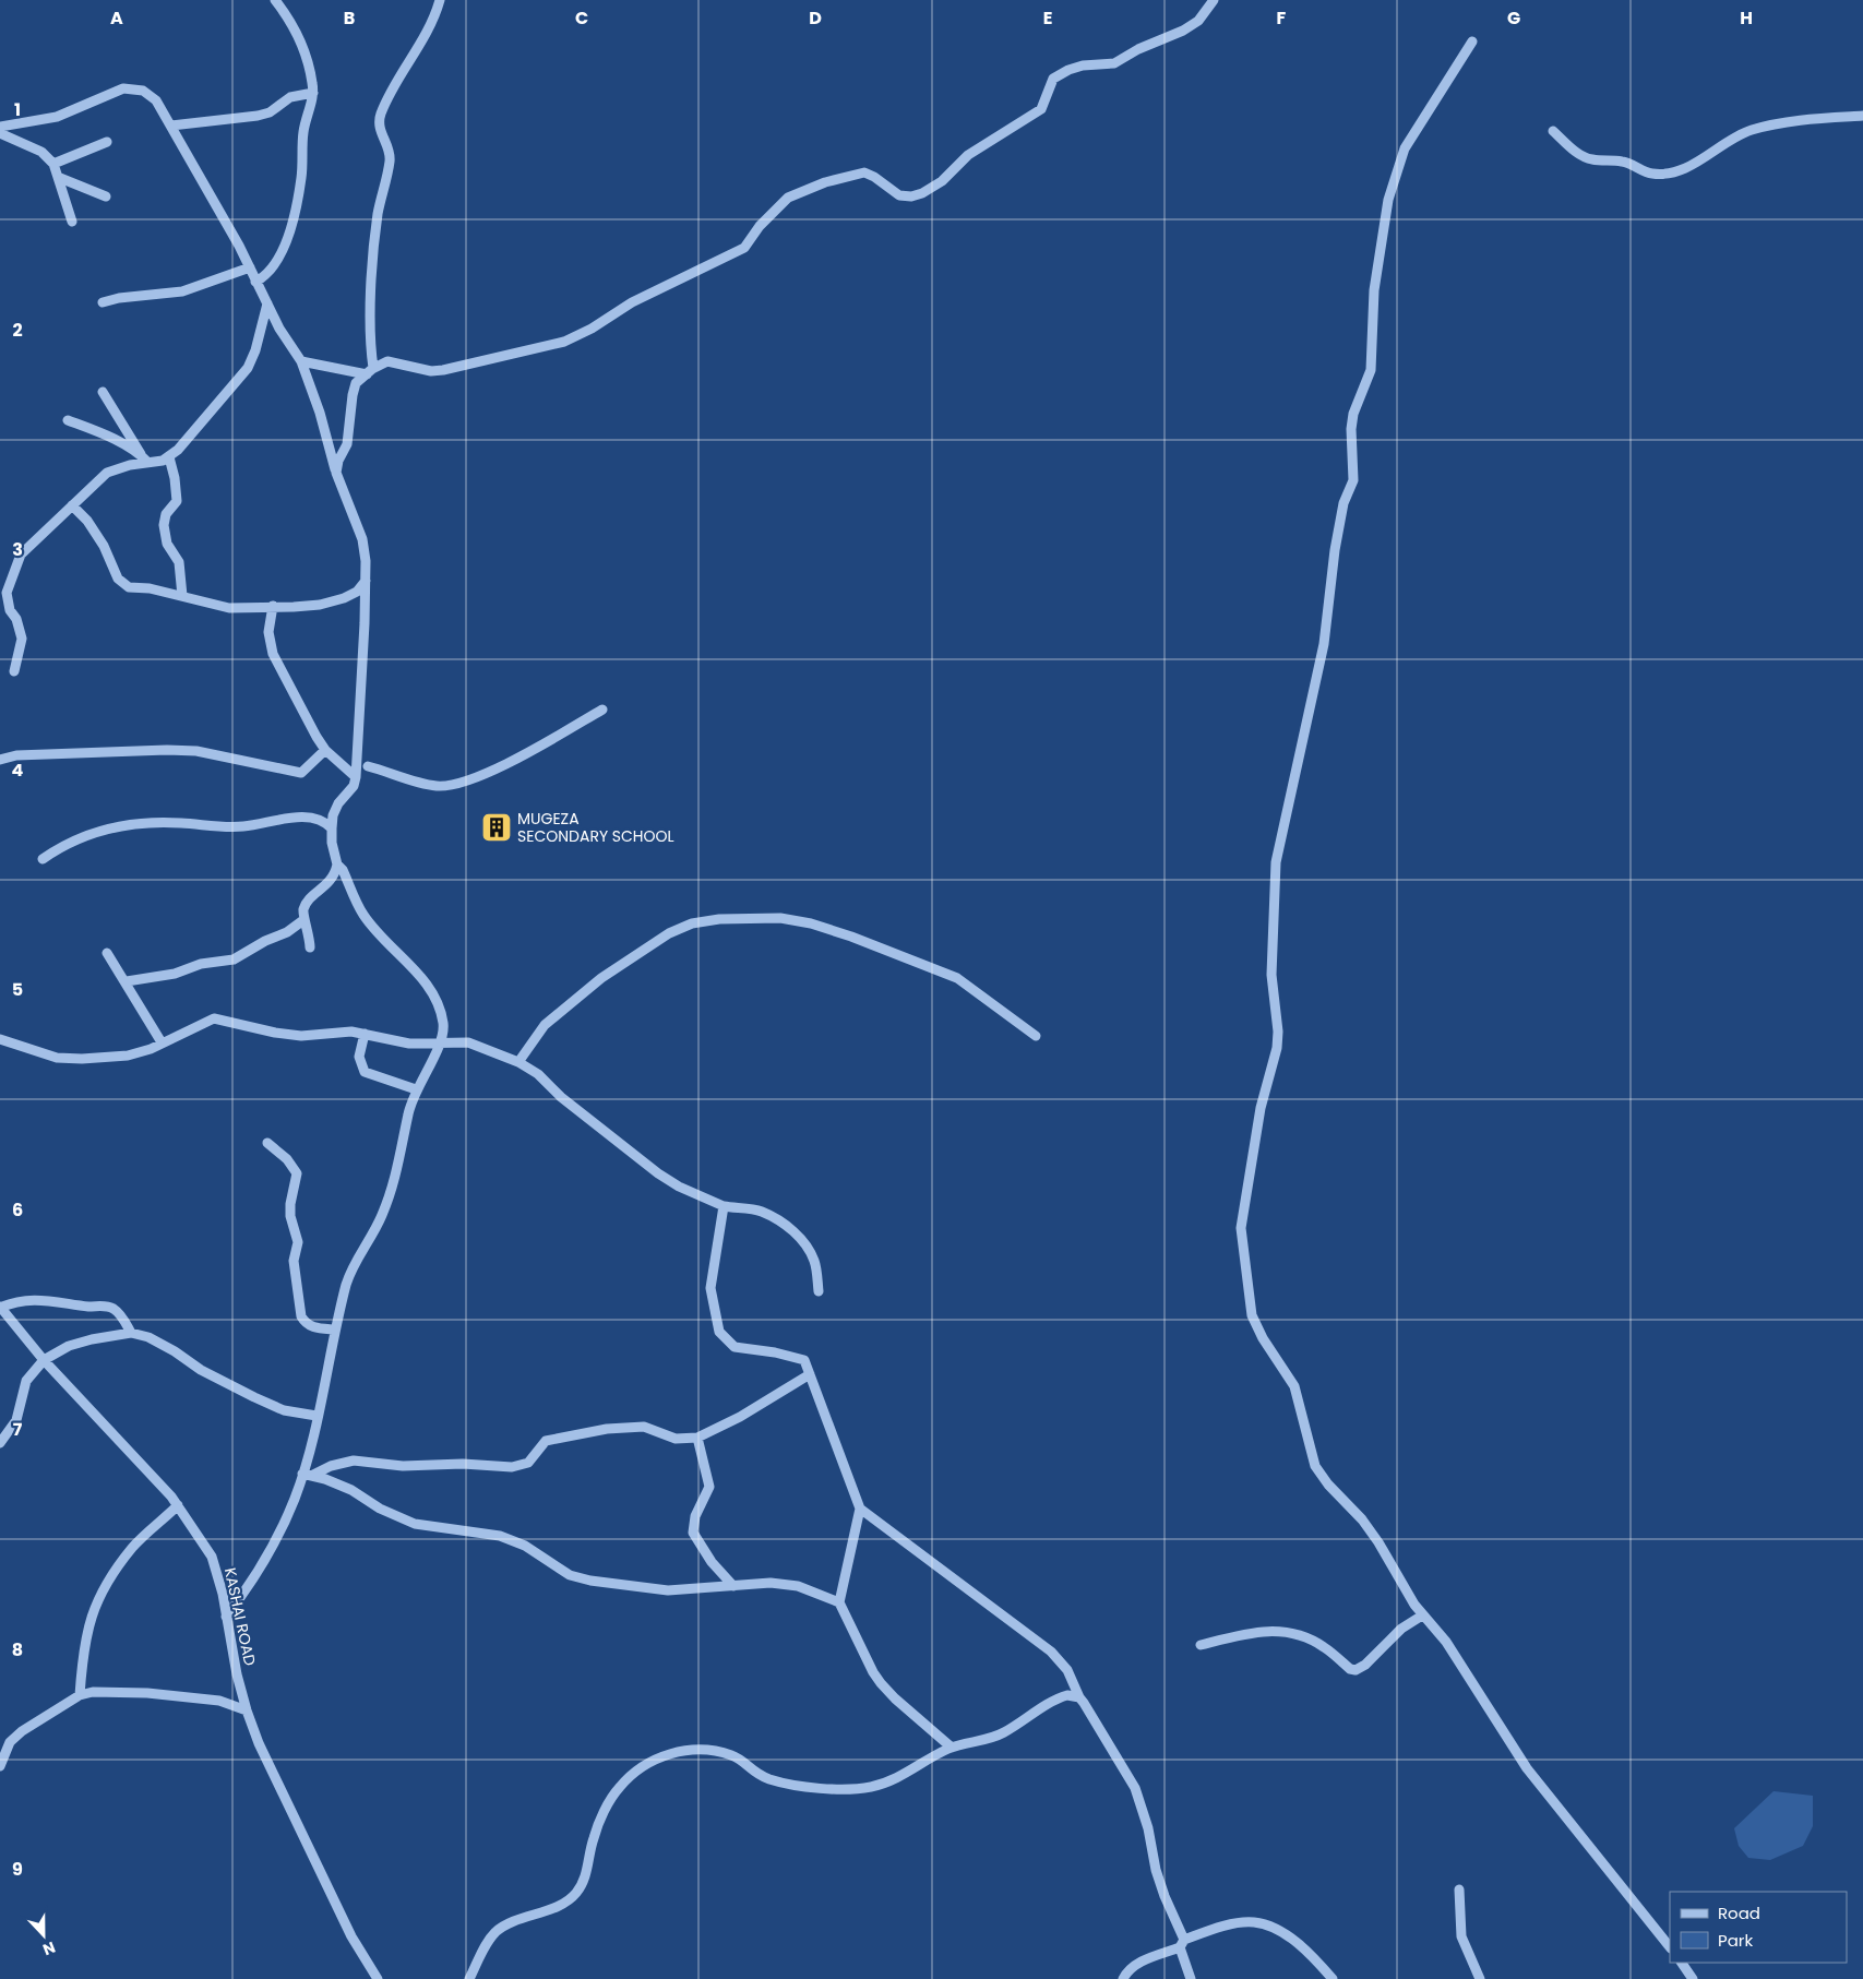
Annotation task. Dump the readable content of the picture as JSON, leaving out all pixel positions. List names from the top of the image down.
{
  "streets": {
    "street": ["KASHAI ROAD"]
  },
  "places": {
    "building": ["MUGEZA SECONDARY SCHOOL"]
  },
  "legend": ["Road", "Park"],
  "north": "bottom",
  "grid": {
    "columns": [
      "A",
      "B",
      "C",
      "D",
      "E",
      "F",
      "G",
      "H"
    ],
    "rows": [
      "1",
      "2",
      "3",
      "4",
      "5",
      "6",
      "7",
      "8",
      "9"
    ]
  }
}
